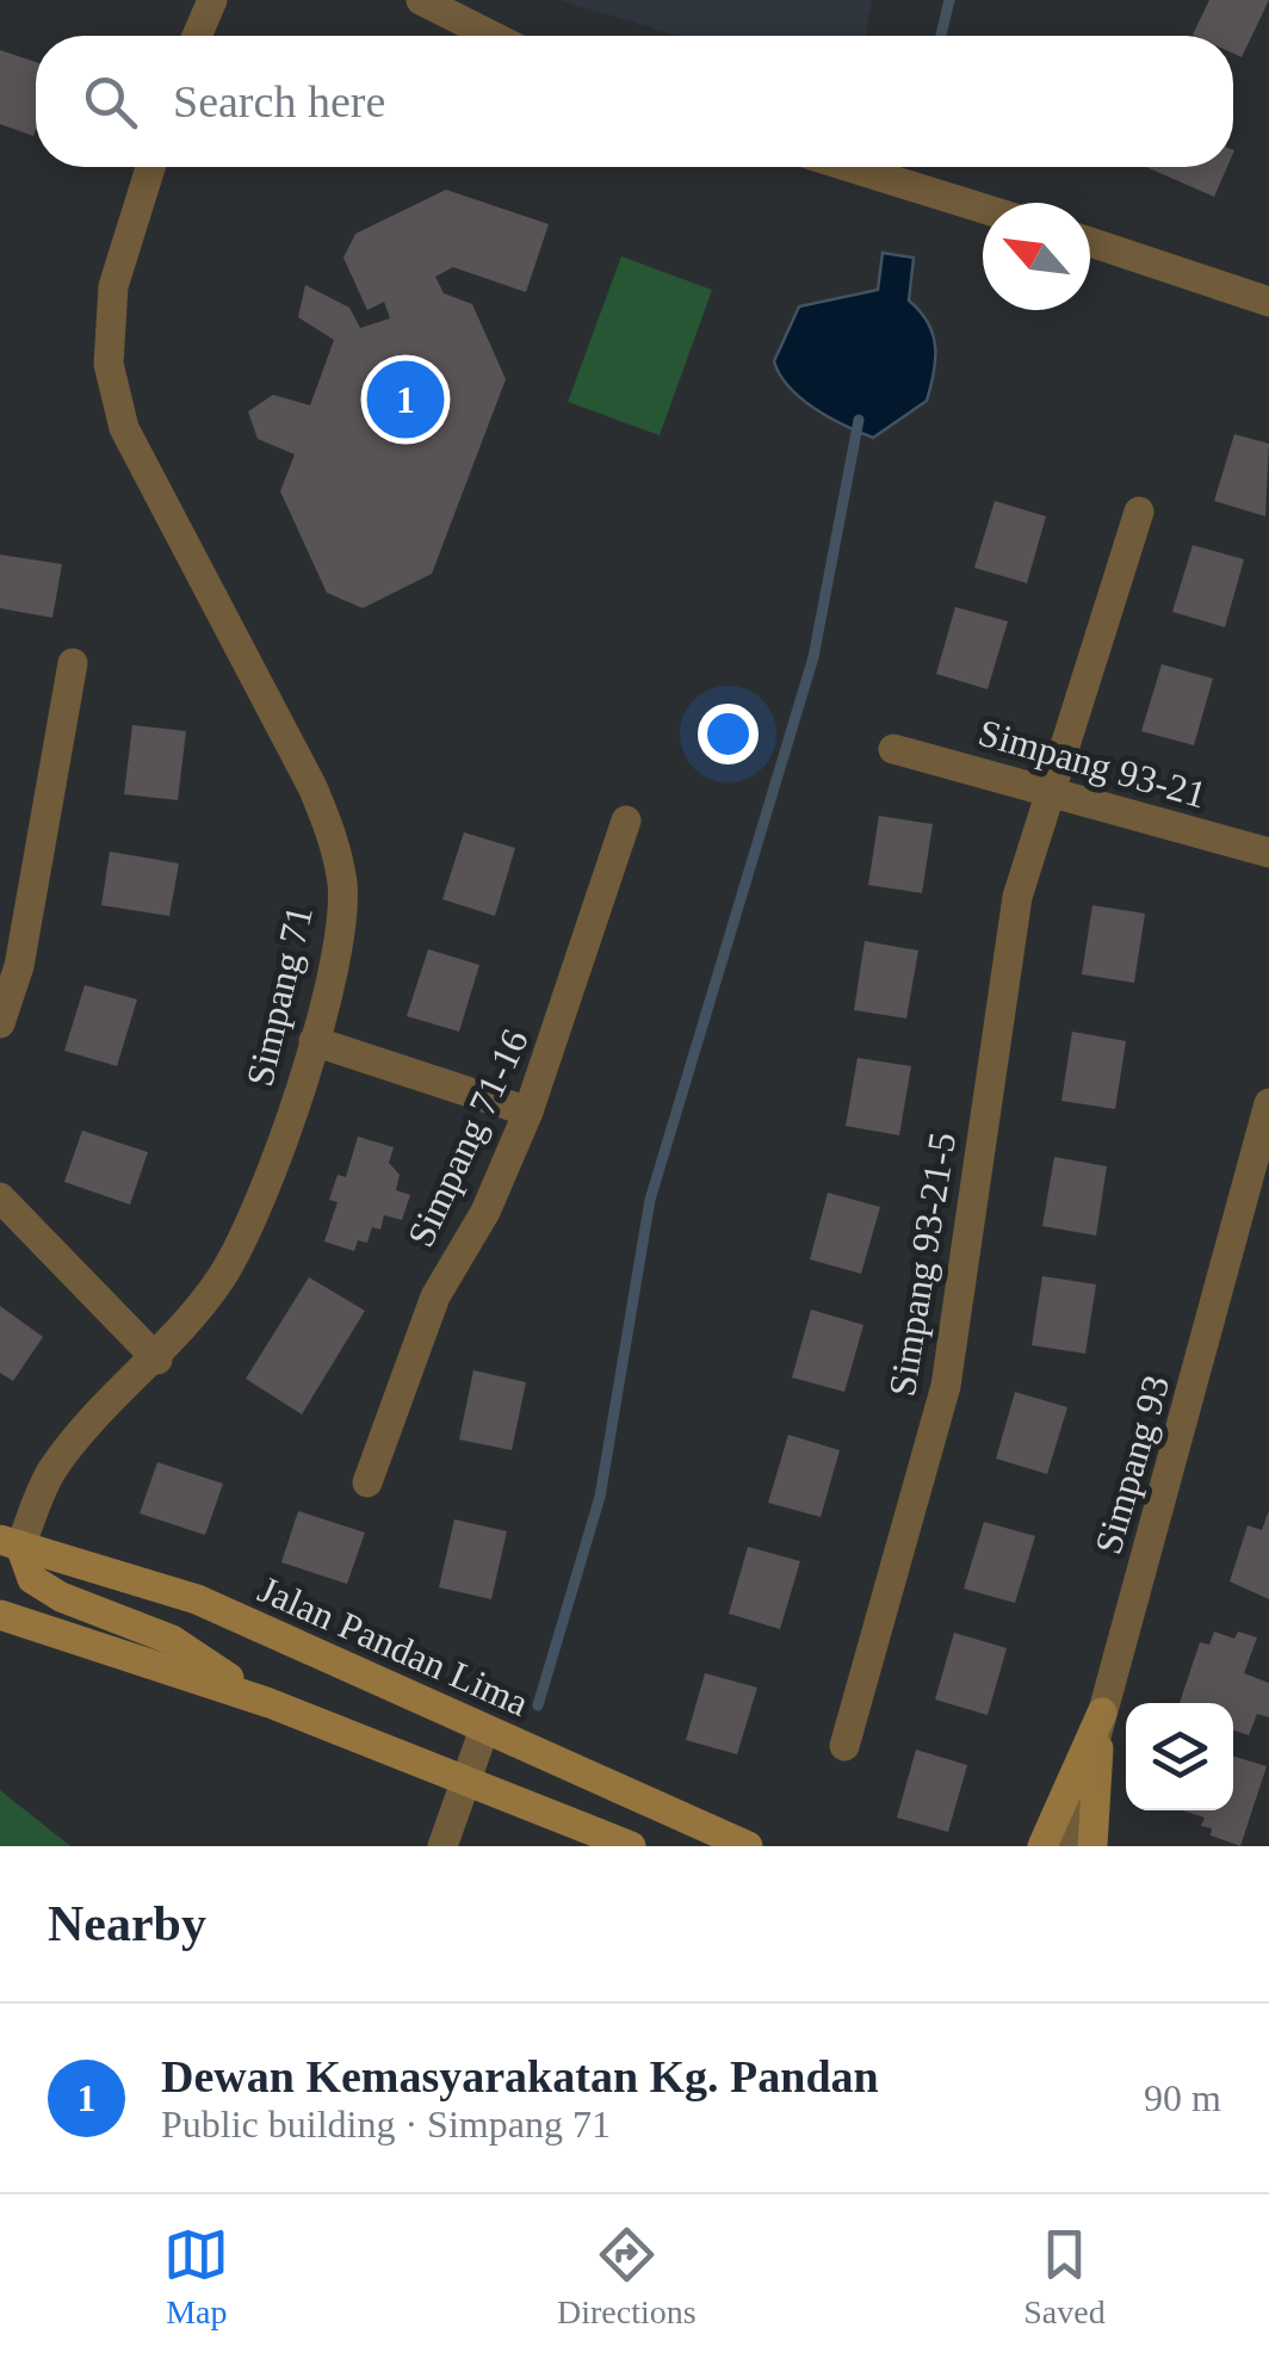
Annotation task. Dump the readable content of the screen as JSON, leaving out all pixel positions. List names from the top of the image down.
{
  "streets": {
    "main road": ["Jalan Pandan Lima"],
    "street": [
      "Simpang 93-21",
      "Simpang 71",
      "Simpang 71-16",
      "Simpang 93-21-5",
      "Simpang 93"
    ]
  },
  "crossings": [
    ["Simpang 93-21", "Simpang 93-21-5"],
    ["Simpang 71", "Jalan Pandan Lima"]
  ],
  "north": "top left",
  "page": {
    "search": "Search here",
    "pins": "1",
    "heading": "Nearby",
    "list": [
      {
        "mark": "1",
        "name": "Dewan Kemasyarakatan Kg. Pandan",
        "note": "Public building · Simpang 71",
        "value": "90 m"
      }
    ],
    "nav": ["Map", "Directions", "Saved"]
  }
}
